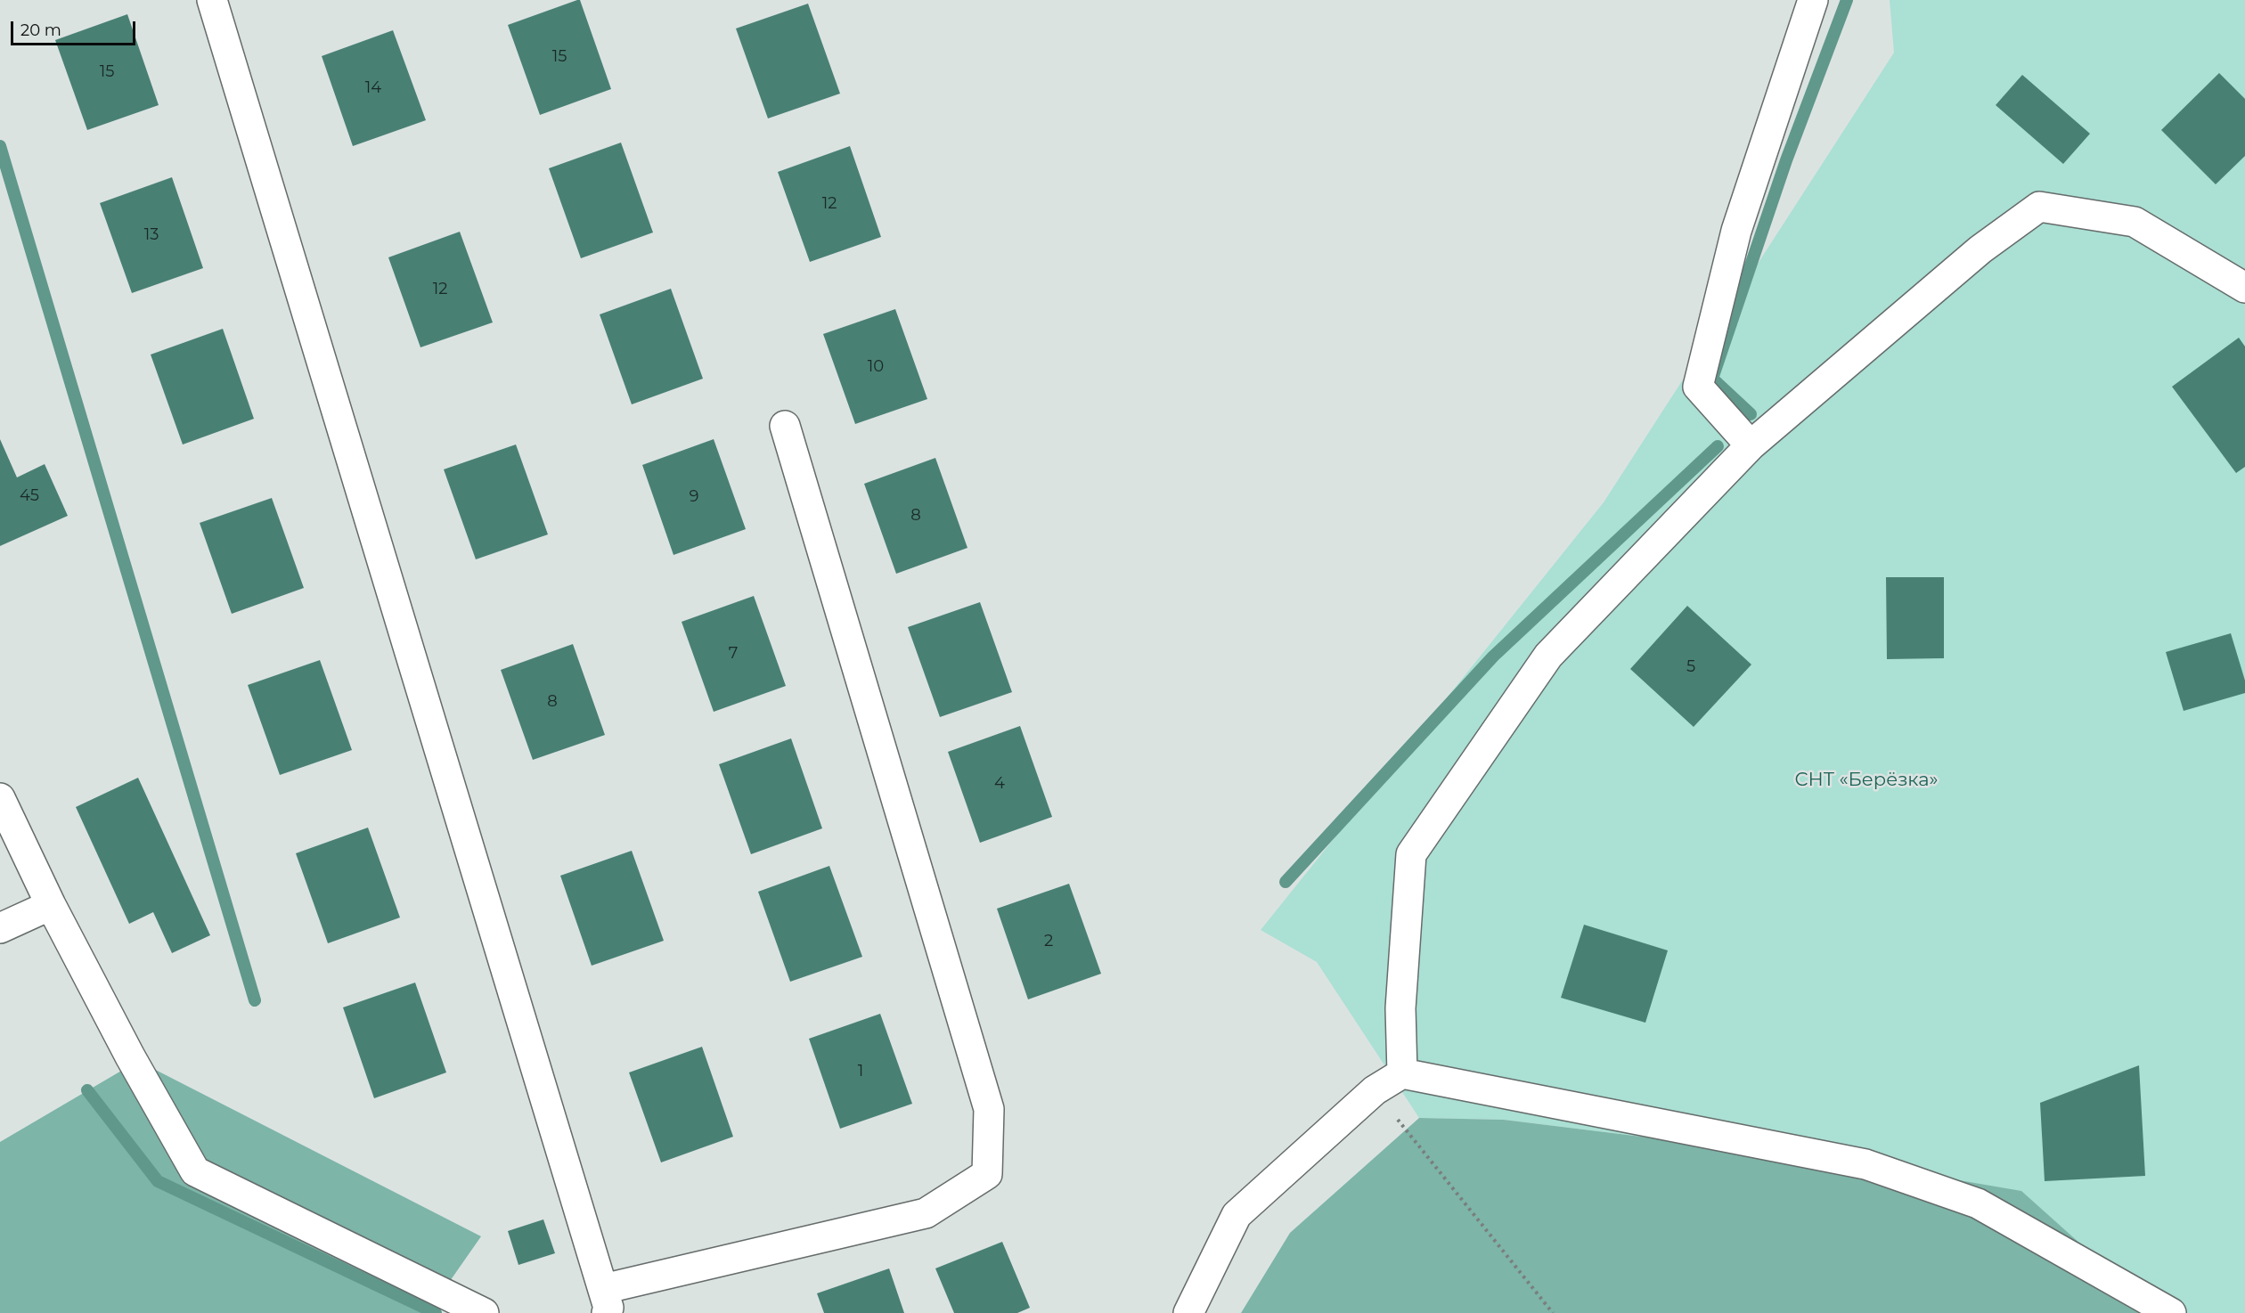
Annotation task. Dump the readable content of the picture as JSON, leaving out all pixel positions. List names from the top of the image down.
{
  "parks": ["СНТ «Берёзка»"],
  "house_numbers": [
    "15",
    "15",
    "14",
    "12",
    "13",
    "12",
    "10",
    "45",
    "9",
    "8",
    "7",
    "5",
    "8",
    "4",
    "2",
    "1"
  ],
  "scale_bar": "20 m"
}
